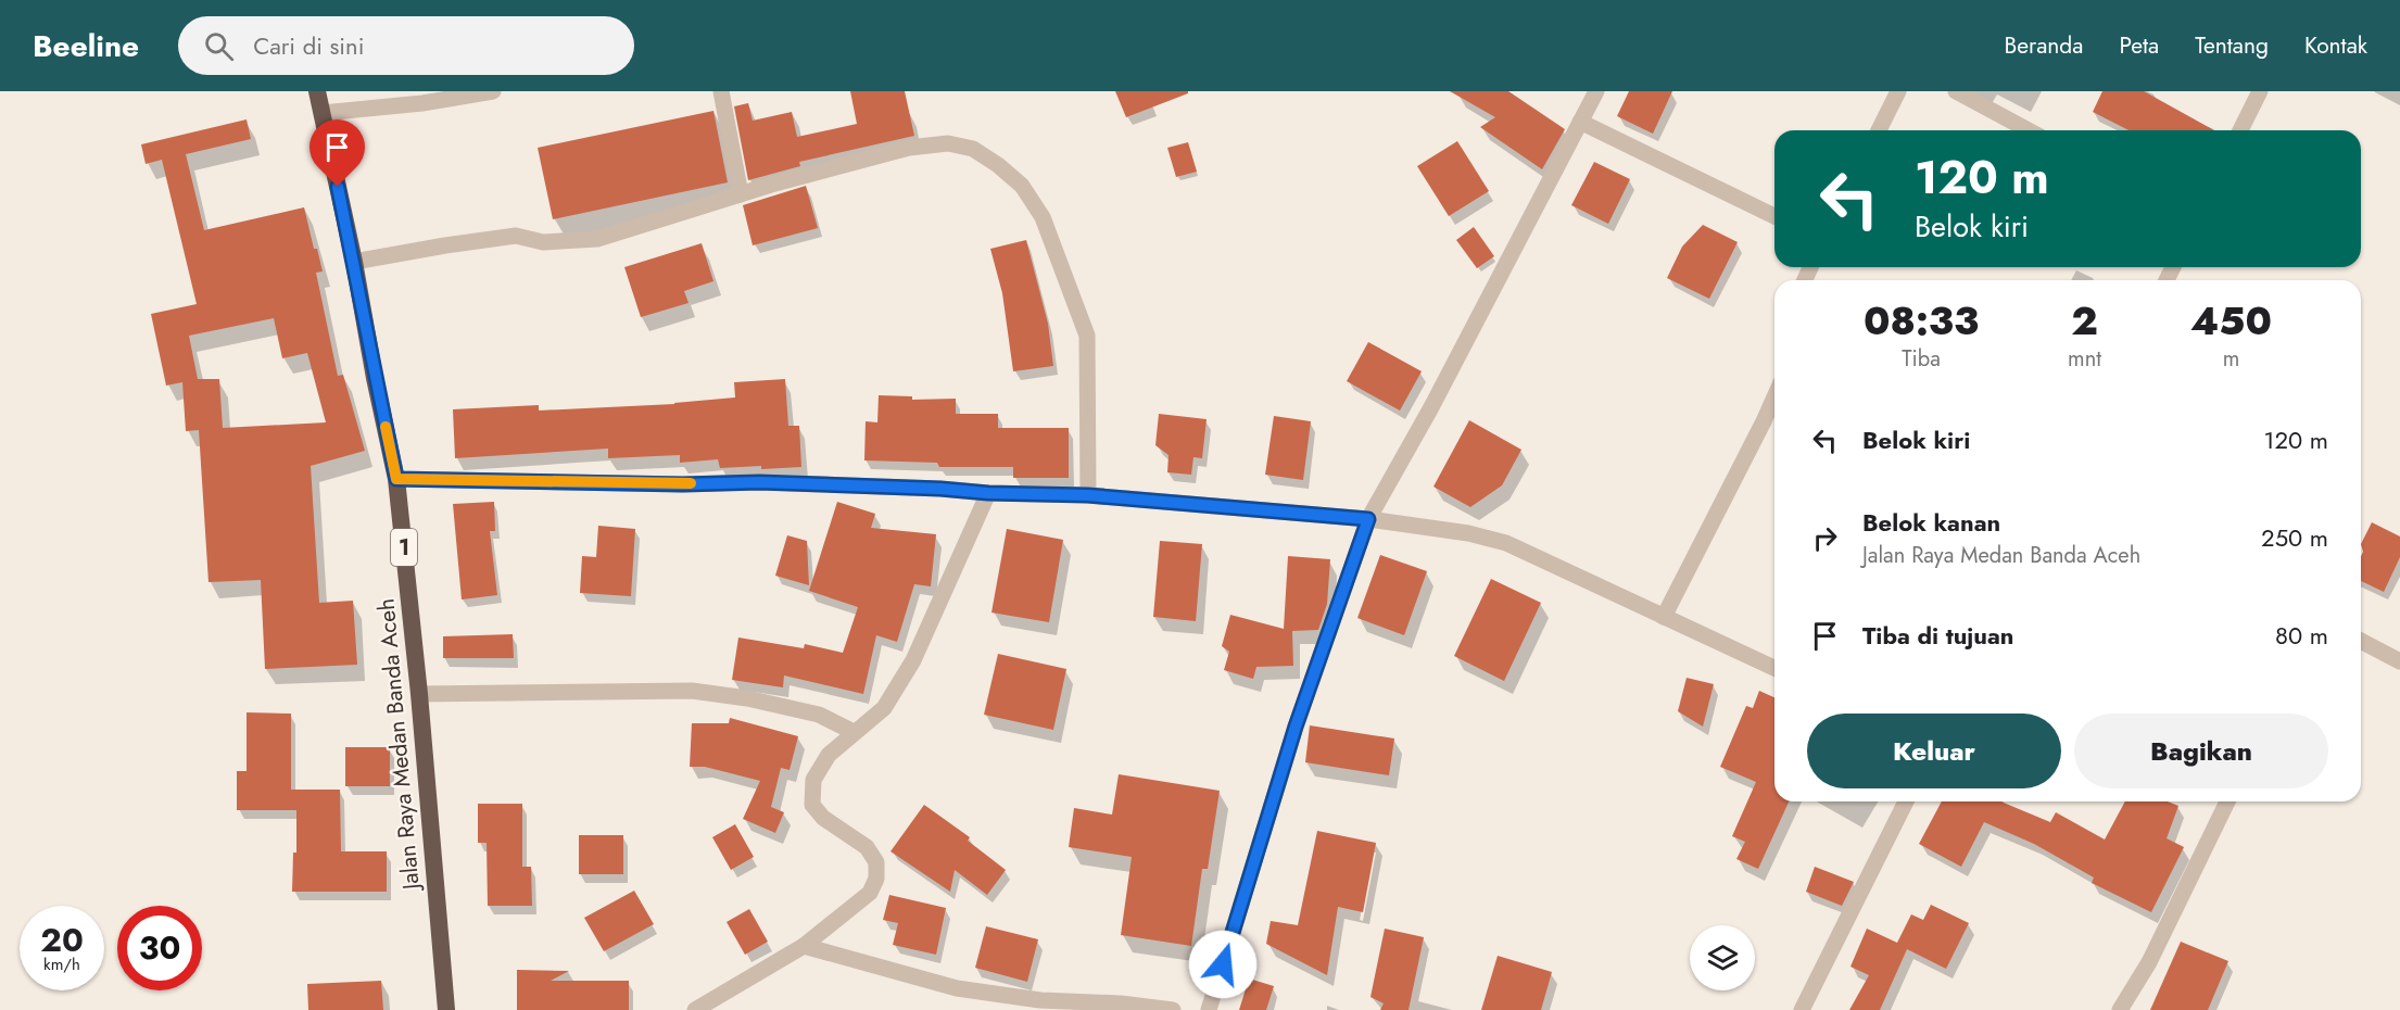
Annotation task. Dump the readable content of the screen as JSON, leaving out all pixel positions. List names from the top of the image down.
{
  "streets": {
    "highway": ["1", "Jalan Raya Medan Banda Aceh"]
  },
  "page": {
    "header": "Beeline",
    "search": "Cari di sini",
    "nav": [
      "Beranda",
      "Peta",
      "Tentang",
      "Kontak"
    ],
    "turn": ["120 m", "Belok kiri"],
    "eta": [
      "08:33",
      "Tiba",
      "2",
      "mnt",
      "450",
      "m"
    ],
    "list": [
      {
        "name": "Belok kiri",
        "value": "120 m"
      },
      {
        "name": "Belok kanan",
        "note": "Jalan Raya Medan Banda Aceh",
        "value": "250 m"
      },
      {
        "name": "Tiba di tujuan",
        "value": "80 m"
      }
    ],
    "buttons": ["Keluar", "Bagikan"],
    "speed": "20 km/h",
    "limit": "30"
  }
}
